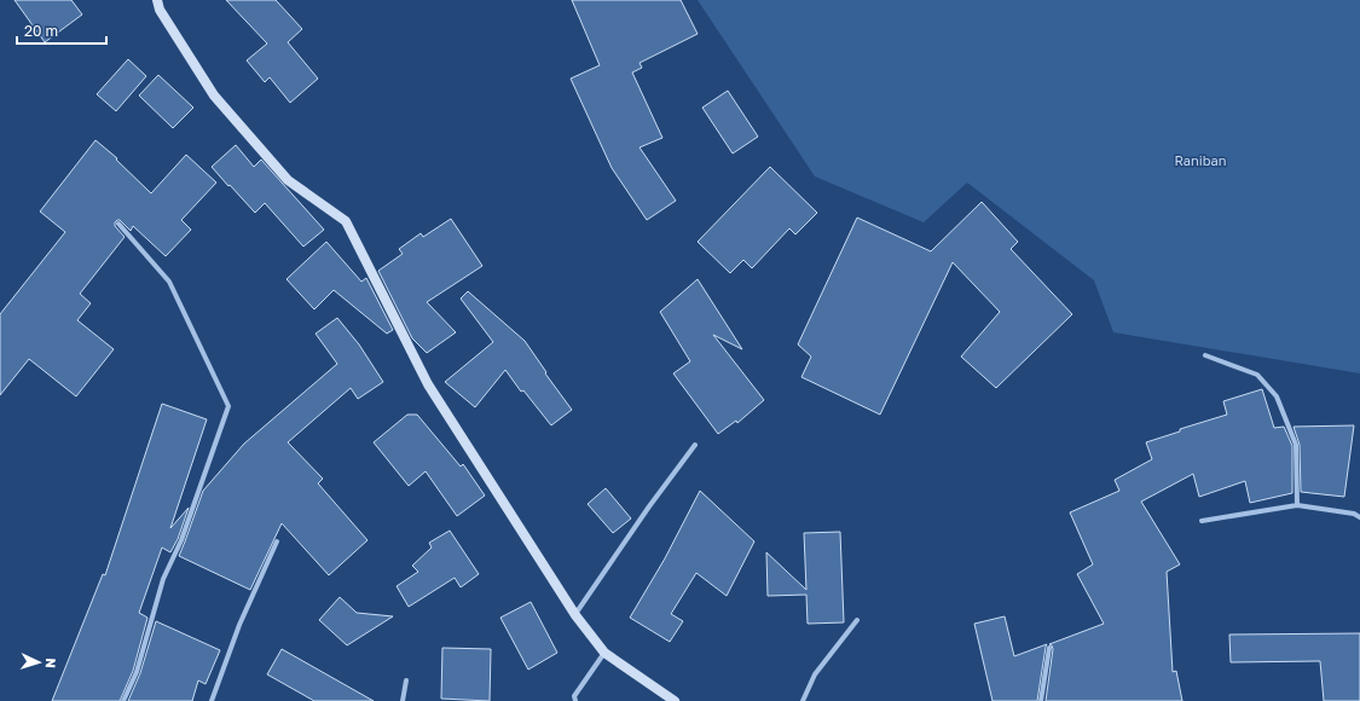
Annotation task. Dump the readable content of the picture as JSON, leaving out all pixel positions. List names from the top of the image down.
{
  "parks": ["Raniban"],
  "scale_bar": "20 m",
  "north": "right"
}
